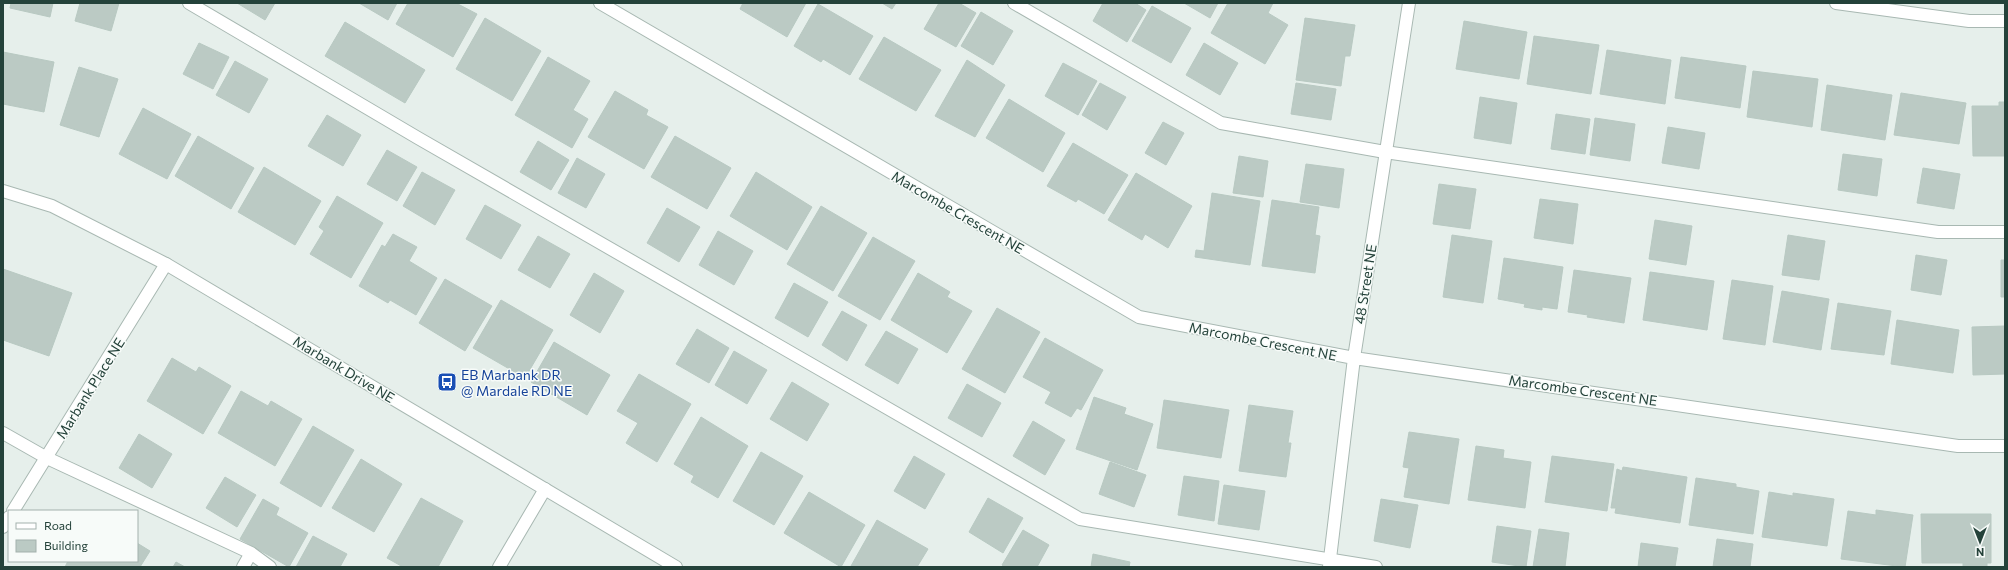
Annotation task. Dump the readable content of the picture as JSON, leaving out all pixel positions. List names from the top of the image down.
{
  "streets": {
    "street": [
      "Marcombe Crescent NE",
      "48 Street NE",
      "Marbank Drive NE",
      "Marbank Place NE"
    ]
  },
  "crossings": [
    ["Marcombe Crescent NE", "48 Street NE"],
    ["Marbank Drive NE", "Marbank Place NE"]
  ],
  "places": {
    "bus stop": ["EB Marbank DR @ Mardale RD NE"]
  },
  "legend": ["Road", "Building"],
  "north": "bottom"
}
